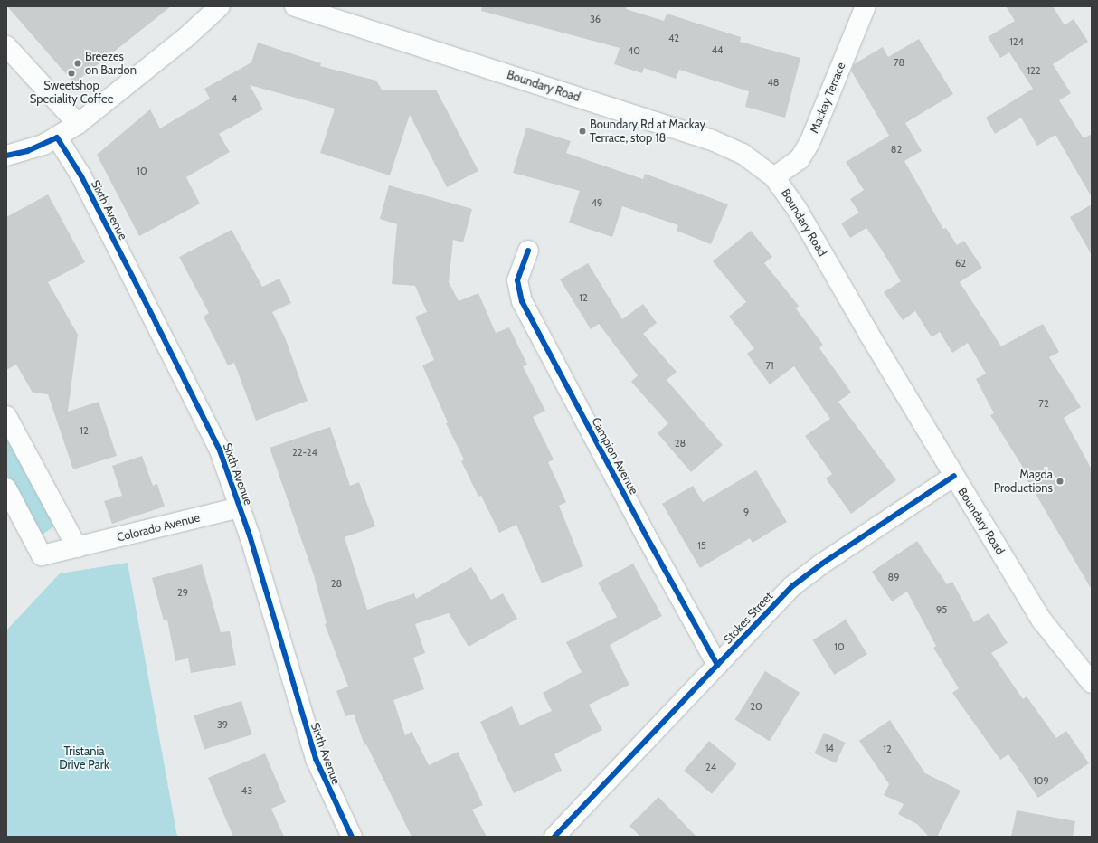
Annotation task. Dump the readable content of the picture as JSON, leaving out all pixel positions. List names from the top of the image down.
{
  "streets": {
    "street": [
      "Boundary Road",
      "Mackay Terrace",
      "Sixth Avenue",
      "Campion Avenue",
      "Colorado Avenue",
      "Stokes Street"
    ]
  },
  "crossings": [
    ["Boundary Road", "Mackay Terrace"],
    ["Boundary Road", "Stokes Street"],
    ["Sixth Avenue", "Colorado Avenue"],
    ["Campion Avenue", "Stokes Street"]
  ],
  "parks": ["Tristania Drive Park"],
  "places": [
    "Breezes on Bardon",
    "Sweetshop Speciality Coffee",
    "Boundary Rd at Mackay Terrace, stop 18",
    "Magda Productions"
  ],
  "house_numbers": [
    "36",
    "42",
    "124",
    "44",
    "40",
    "78",
    "122",
    "48",
    "4",
    "82",
    "10",
    "49",
    "62",
    "12",
    "71",
    "72",
    "12",
    "28",
    "22-24",
    "9",
    "15",
    "89",
    "28",
    "29",
    "95",
    "10",
    "20",
    "39",
    "14",
    "12",
    "24",
    "109",
    "43"
  ]
}
